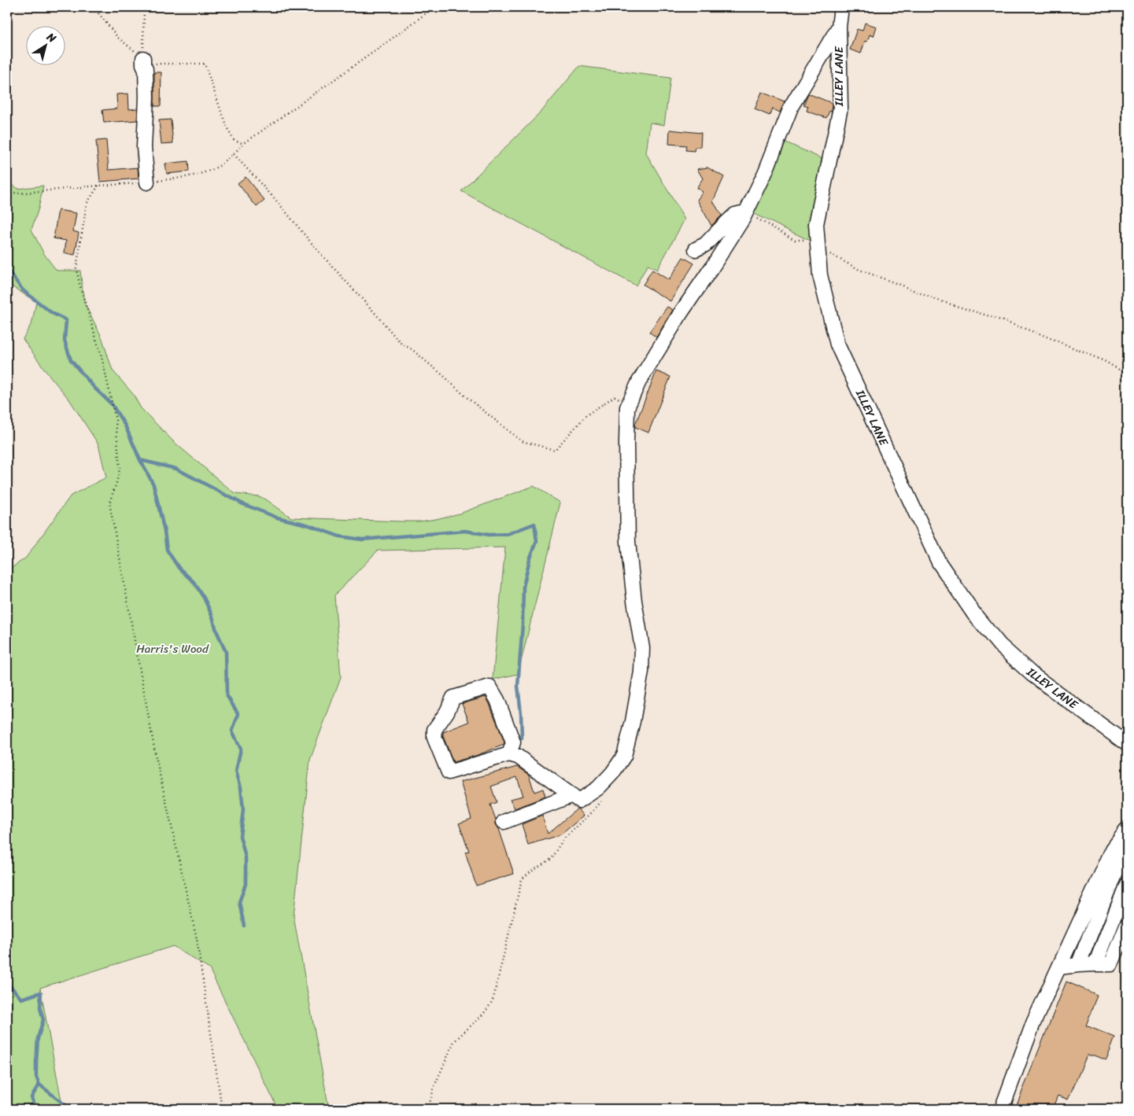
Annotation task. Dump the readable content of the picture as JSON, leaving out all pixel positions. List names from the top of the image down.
{
  "streets": {
    "street": ["ILLEY LANE"]
  },
  "parks": ["Harris's Wood"],
  "north": "top right"
}
